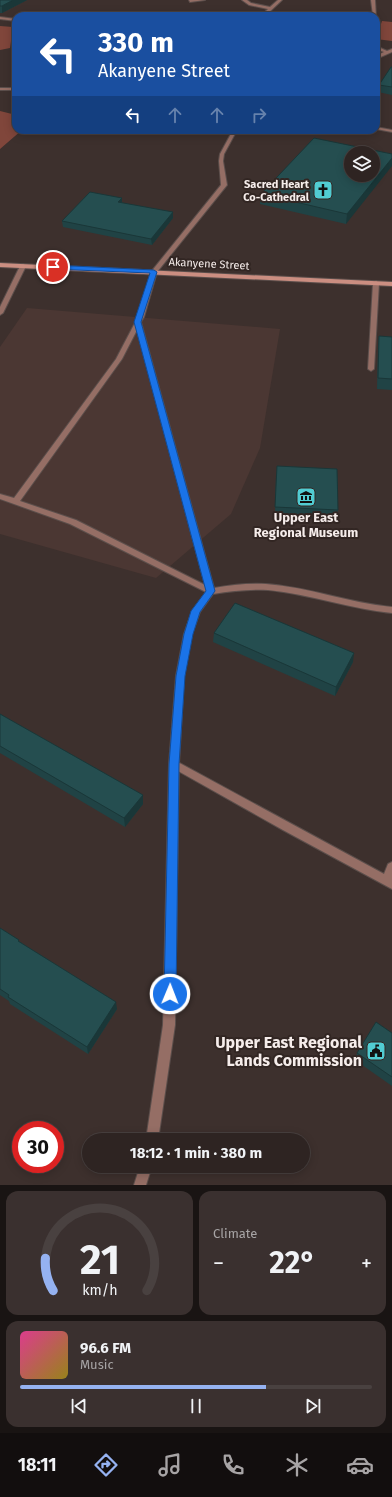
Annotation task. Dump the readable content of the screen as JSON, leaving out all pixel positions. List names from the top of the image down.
{
  "streets": {
    "street": ["Akanyene Street"]
  },
  "places": {
    "church": ["Sacred Heart Co-Cathedral"],
    "museum": ["Upper East Regional Museum"],
    "public building": ["Upper East Regional Lands Commission"]
  },
  "page": {
    "turn": ["330 m", "Akanyene Street"],
    "limit": "30",
    "trip": "18:12 · 1 min · 380 m",
    "tile": "Climate",
    "heat": ["−", "22°", "+"],
    "song": ["96.6 FM", "Music"],
    "tabs": "18:11",
    "gauge": ["21", "km/h"]
  }
}
